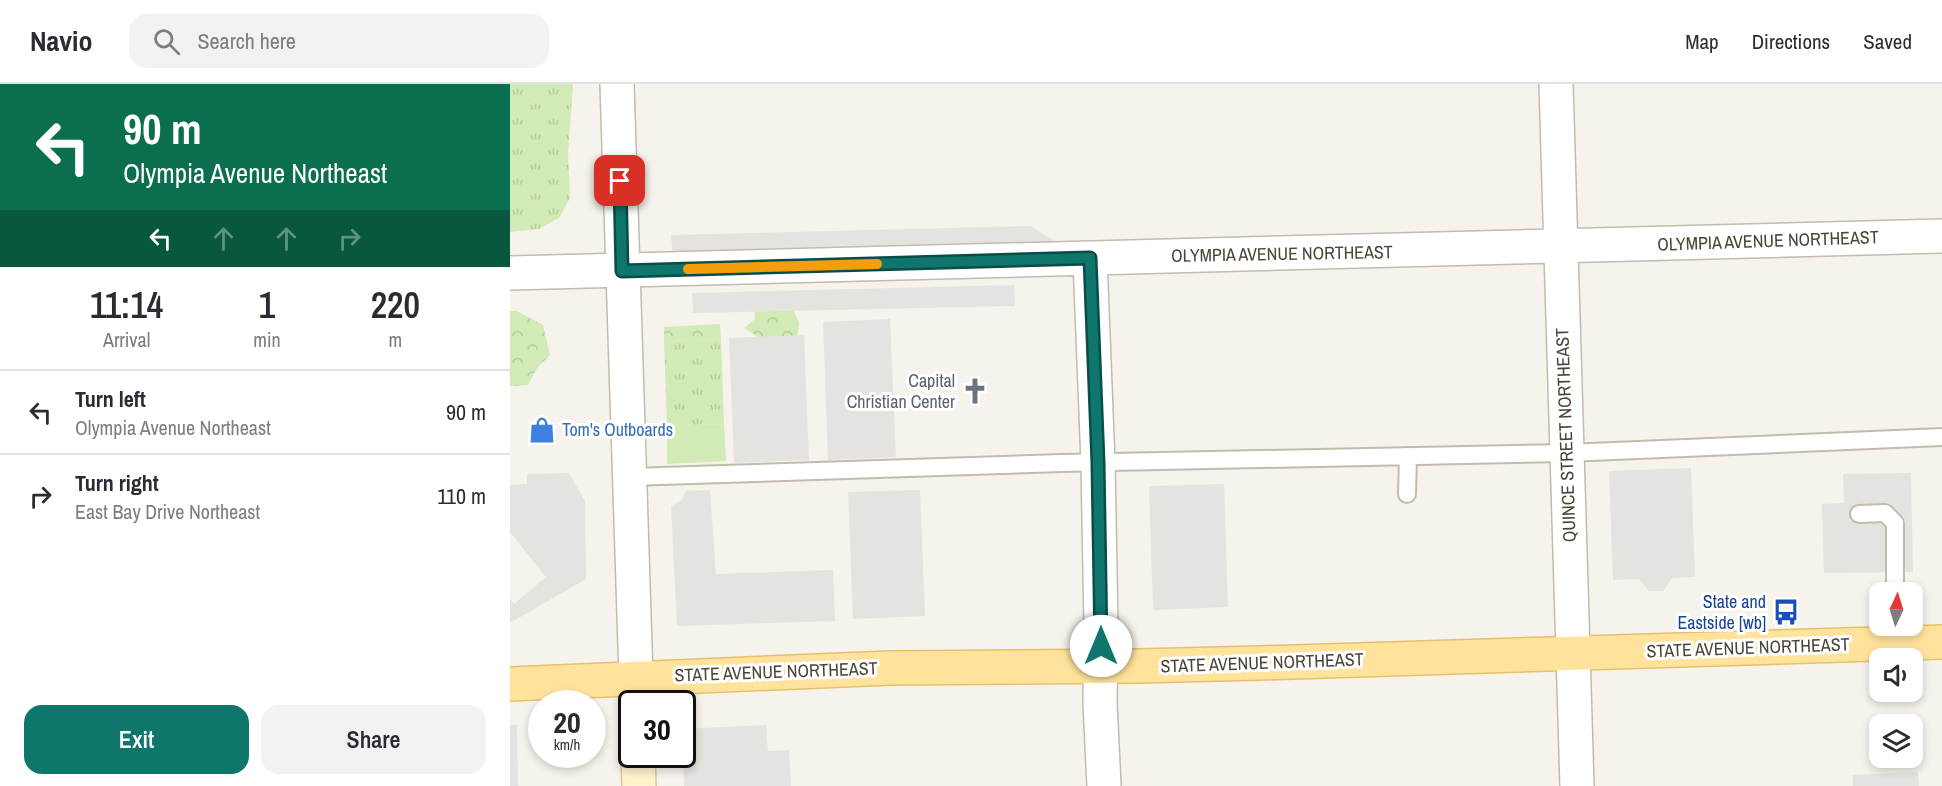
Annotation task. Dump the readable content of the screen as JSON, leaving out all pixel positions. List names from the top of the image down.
{
  "streets": {
    "main road": ["STATE AVENUE NORTHEAST"],
    "street": ["OLYMPIA AVENUE NORTHEAST", "QUINCE STREET NORTHEAST"]
  },
  "crossings": [
    ["OLYMPIA AVENUE NORTHEAST", "QUINCE STREET NORTHEAST"],
    ["QUINCE STREET NORTHEAST", "STATE AVENUE NORTHEAST"]
  ],
  "places": {
    "church": ["Capital Christian Center"],
    "shop": ["Tom's Outboards"],
    "bus stop": ["State and Eastside [wb]"]
  },
  "north": "top",
  "page": {
    "header": "Navio",
    "search": "Search here",
    "nav": ["Map", "Directions", "Saved"],
    "turn": ["90 m", "Olympia Avenue Northeast"],
    "eta": [
      "11:14",
      "Arrival",
      "1",
      "min",
      "220",
      "m"
    ],
    "list": [
      {
        "name": "Turn left",
        "note": "Olympia Avenue Northeast",
        "value": "90 m"
      },
      {
        "name": "Turn right",
        "note": "East Bay Drive Northeast",
        "value": "110 m"
      }
    ],
    "speed": "20 km/h",
    "limit": "30",
    "buttons": ["Exit", "Share"]
  }
}
